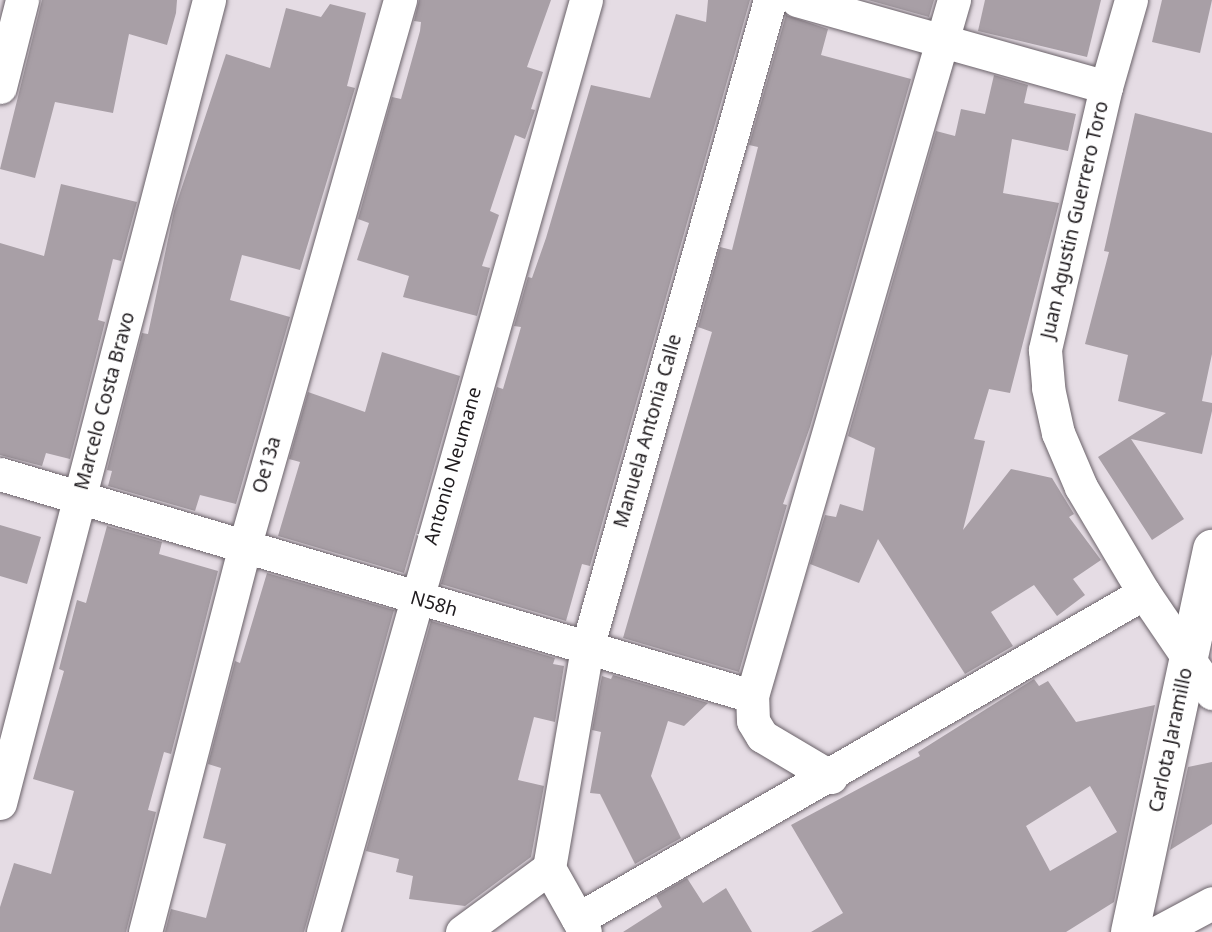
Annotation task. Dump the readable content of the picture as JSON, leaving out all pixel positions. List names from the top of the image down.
{
  "streets": {
    "street": [
      "Juan Agustin Guerrero Toro",
      "Marcelo Costa Bravo",
      "Manuela Antonia Calle",
      "Oe13a",
      "Antonio Neumane",
      "N58h",
      "Carlota Jaramillo"
    ]
  },
  "crossings": [
    ["Juan Agustin Guerrero Toro", "Carlota Jaramillo"],
    ["Marcelo Costa Bravo", "N58h"],
    ["Manuela Antonia Calle", "N58h"],
    ["Oe13a", "N58h"],
    ["Antonio Neumane", "N58h"]
  ]
}
